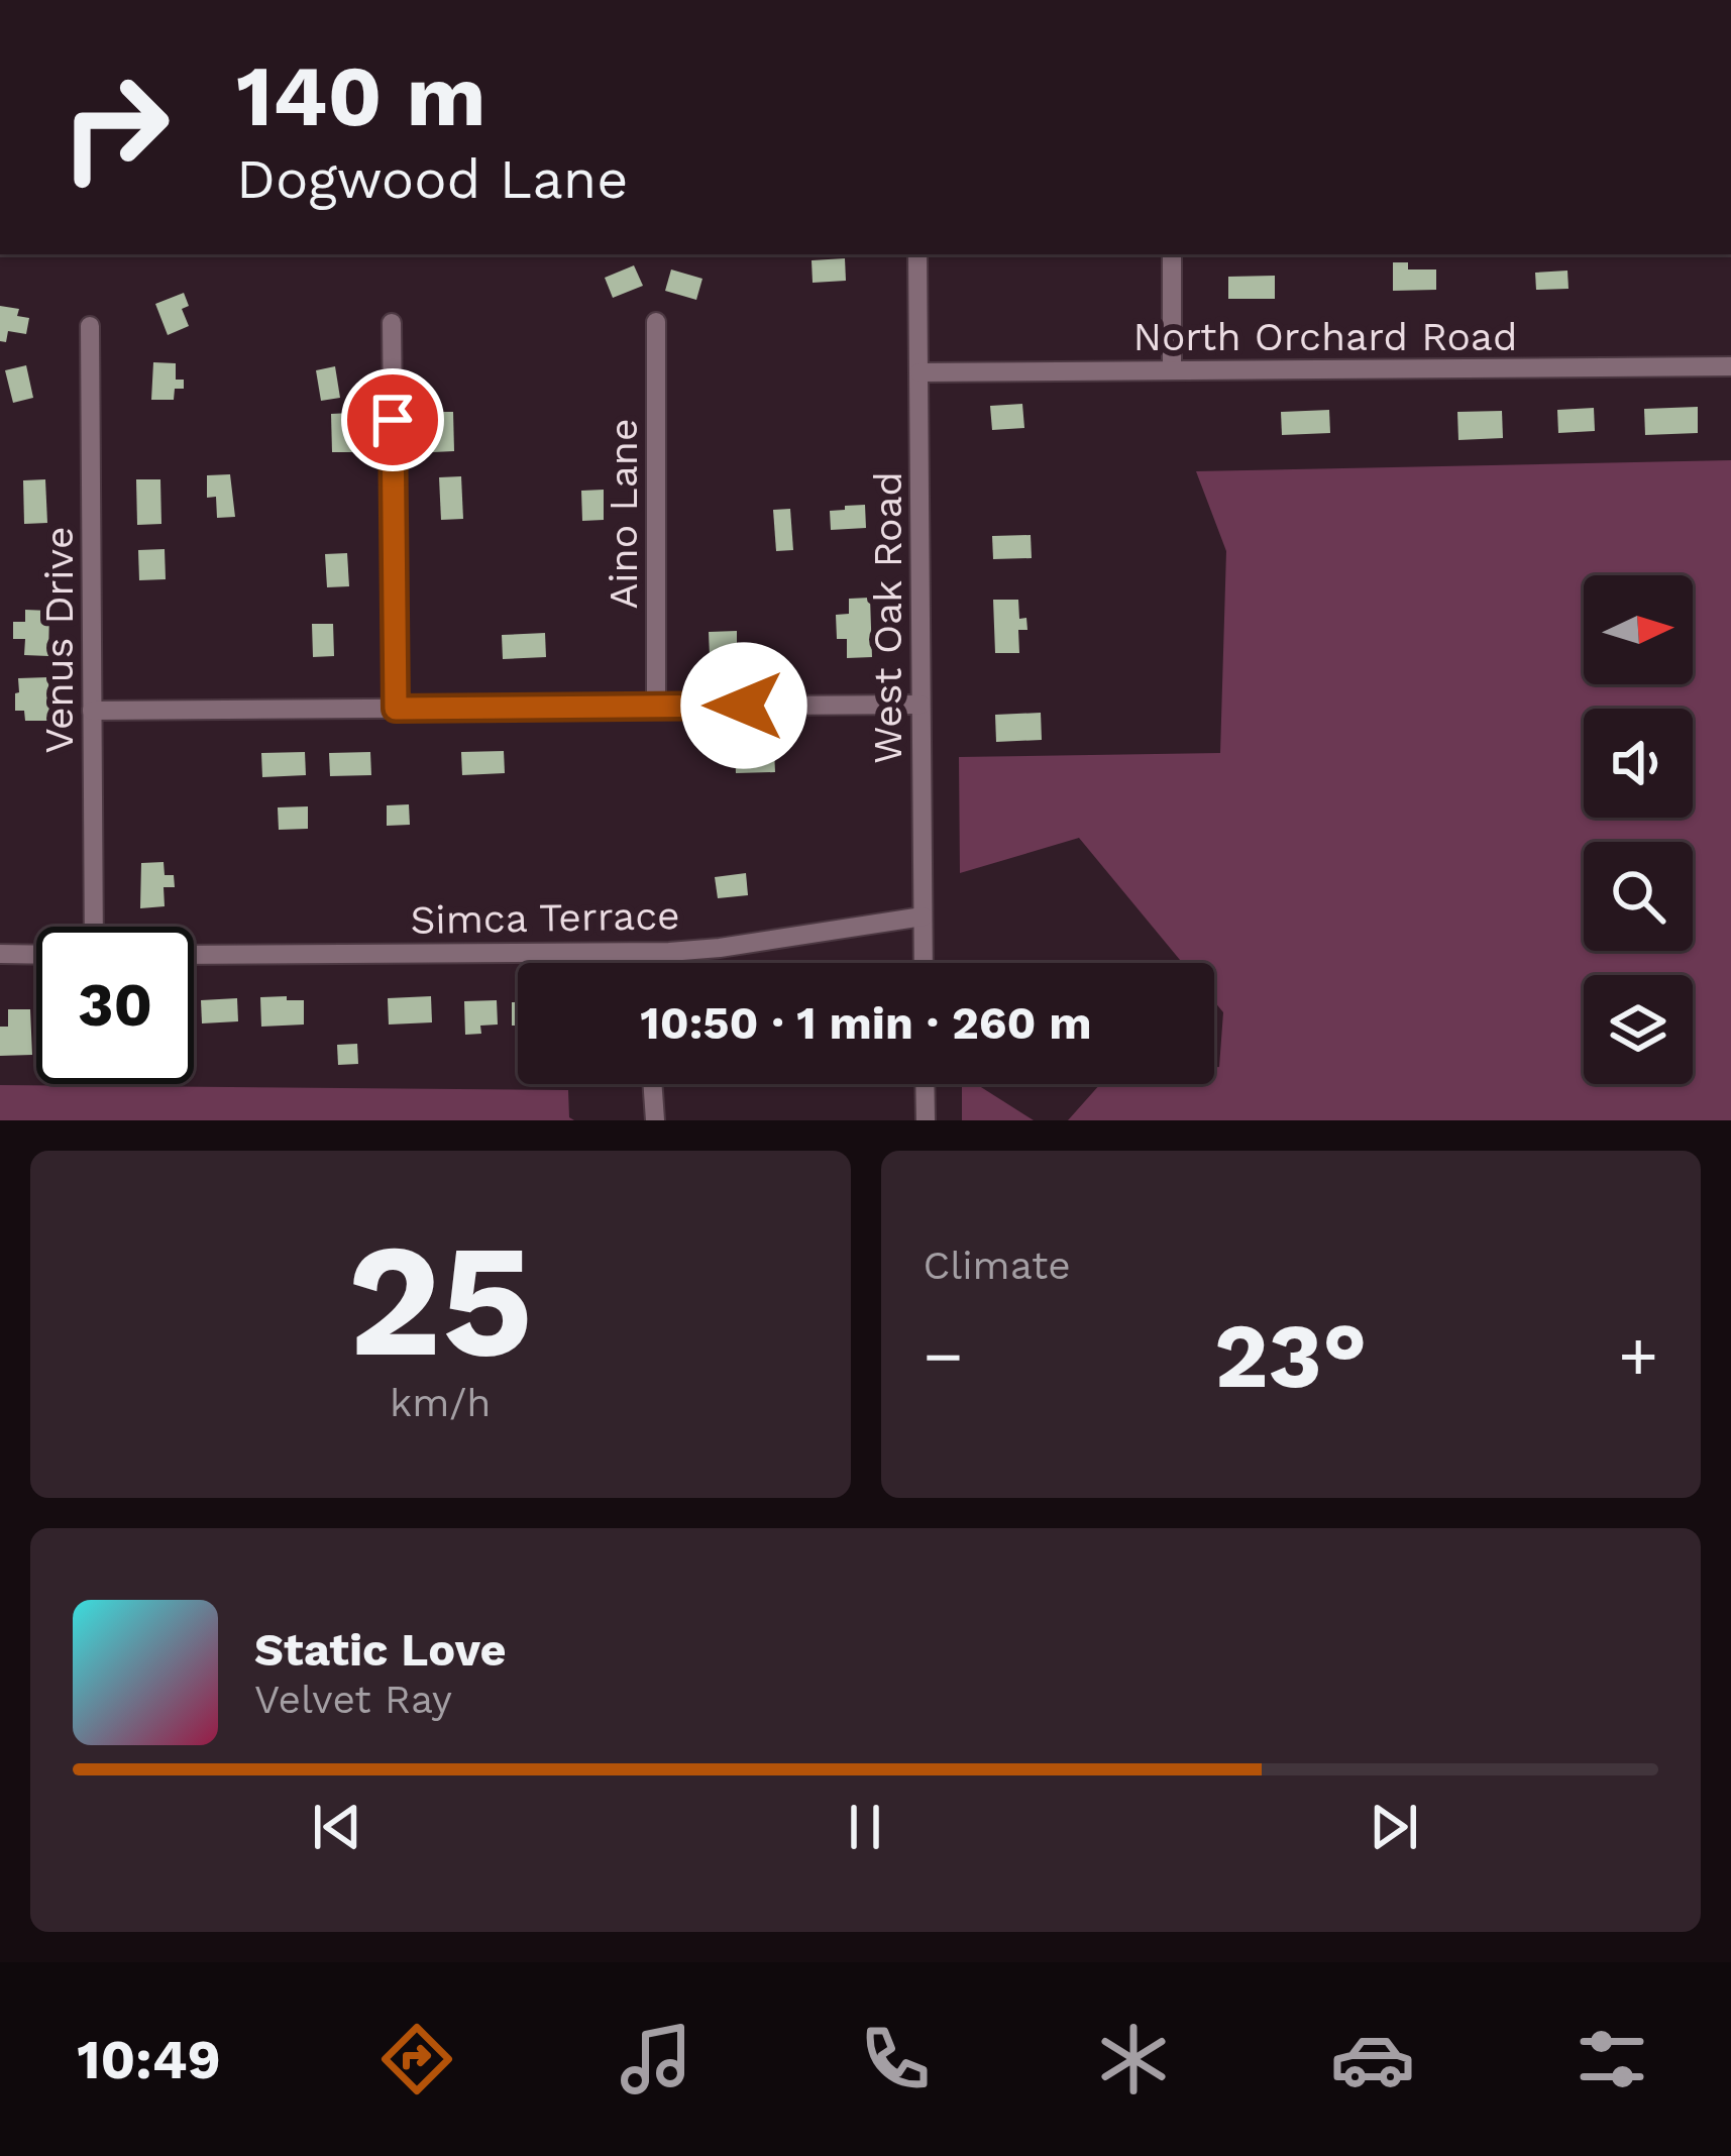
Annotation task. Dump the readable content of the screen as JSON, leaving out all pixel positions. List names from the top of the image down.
{
  "streets": {
    "street": [
      "North Orchard Road",
      "Aino Lane",
      "West Oak Road",
      "Venus Drive",
      "Simca Terrace"
    ]
  },
  "crossings": [
    ["North Orchard Road", "West Oak Road"],
    ["West Oak Road", "Simca Terrace"]
  ],
  "north": "right",
  "page": {
    "turn": ["140 m", "Dogwood Lane"],
    "limit": "30",
    "trip": "10:50 · 1 min · 260 m",
    "tile": [
      ["25", "km/h"],
      "Climate"
    ],
    "heat": ["−", "23°", "+"],
    "song": ["Static Love", "Velvet Ray"],
    "tabs": "10:49"
  }
}
